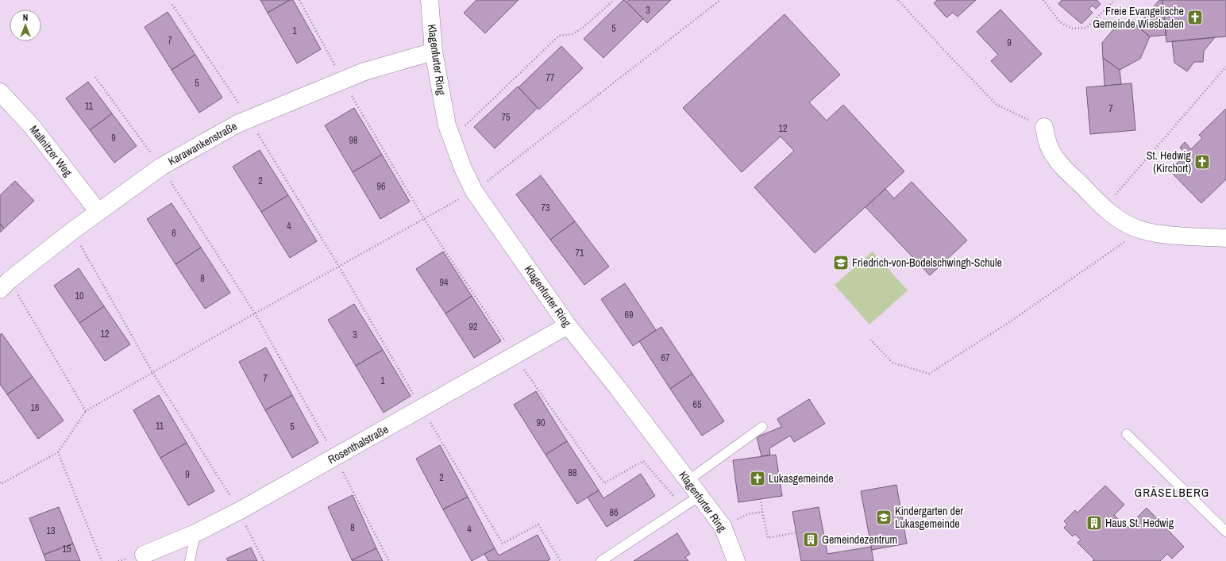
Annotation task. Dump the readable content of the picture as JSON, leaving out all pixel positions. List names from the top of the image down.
{
  "streets": {
    "street": [
      "Klagenfurter Ring",
      "Karawankenstraße",
      "Mallnitzer Weg",
      "Rosenthalstraße"
    ]
  },
  "crossings": [
    ["Klagenfurter Ring", "Karawankenstraße"],
    ["Klagenfurter Ring", "Rosenthalstraße"],
    ["Karawankenstraße", "Mallnitzer Weg"]
  ],
  "districts": ["GRÄSELBERG"],
  "places": {
    "church": ["Freie Evangelische Gemeinde Wiesbaden", "St. Hedwig (Kirchort)", "Lukasgemeinde"],
    "school or university": ["Friedrich-von-Bodelschwingh-Schule", "Kindergarten der Lukasgemeinde"],
    "building": ["Haus St. Hedwig", "Gemeindezentrum"]
  },
  "house_numbers": [
    "3",
    "5",
    "1",
    "7",
    "9",
    "77",
    "5",
    "11",
    "7",
    "75",
    "12",
    "9",
    "98",
    "2",
    "96",
    "73",
    "4",
    "6",
    "71",
    "8",
    "94",
    "10",
    "69",
    "92",
    "12",
    "3",
    "67",
    "7",
    "1",
    "65",
    "16",
    "90",
    "11",
    "5",
    "88",
    "9",
    "2",
    "86",
    "8",
    "4",
    "13",
    "15"
  ],
  "north": "top"
}
